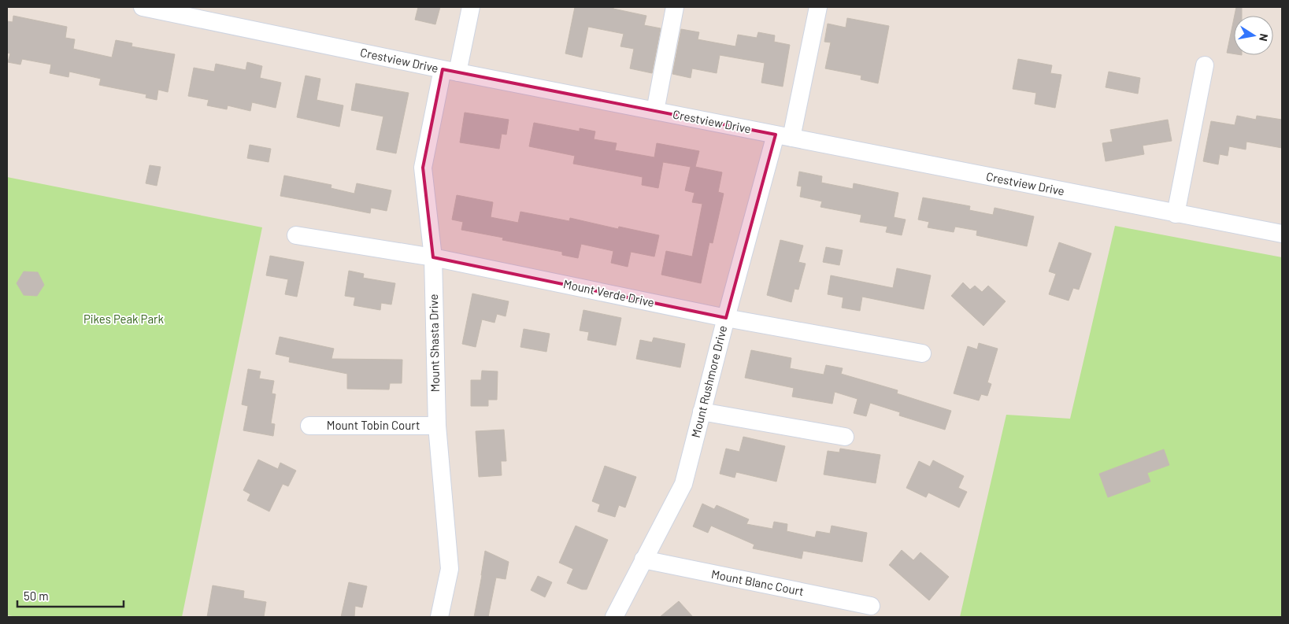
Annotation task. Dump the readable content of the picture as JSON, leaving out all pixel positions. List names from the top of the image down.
{
  "streets": {
    "street": [
      "Crestview Drive",
      "Mount Verde Drive",
      "Mount Shasta Drive",
      "Mount Rushmore Drive",
      "Mount Tobin Court",
      "Mount Blanc Court"
    ]
  },
  "crossings": [
    ["Crestview Drive", "Mount Shasta Drive"],
    ["Crestview Drive", "Mount Rushmore Drive"],
    ["Mount Verde Drive", "Mount Shasta Drive"],
    ["Mount Verde Drive", "Mount Rushmore Drive"],
    ["Mount Shasta Drive", "Mount Tobin Court"],
    ["Mount Rushmore Drive", "Mount Blanc Court"]
  ],
  "parks": ["Pikes Peak Park"],
  "scale_bar": "50 m",
  "north": "right"
}
